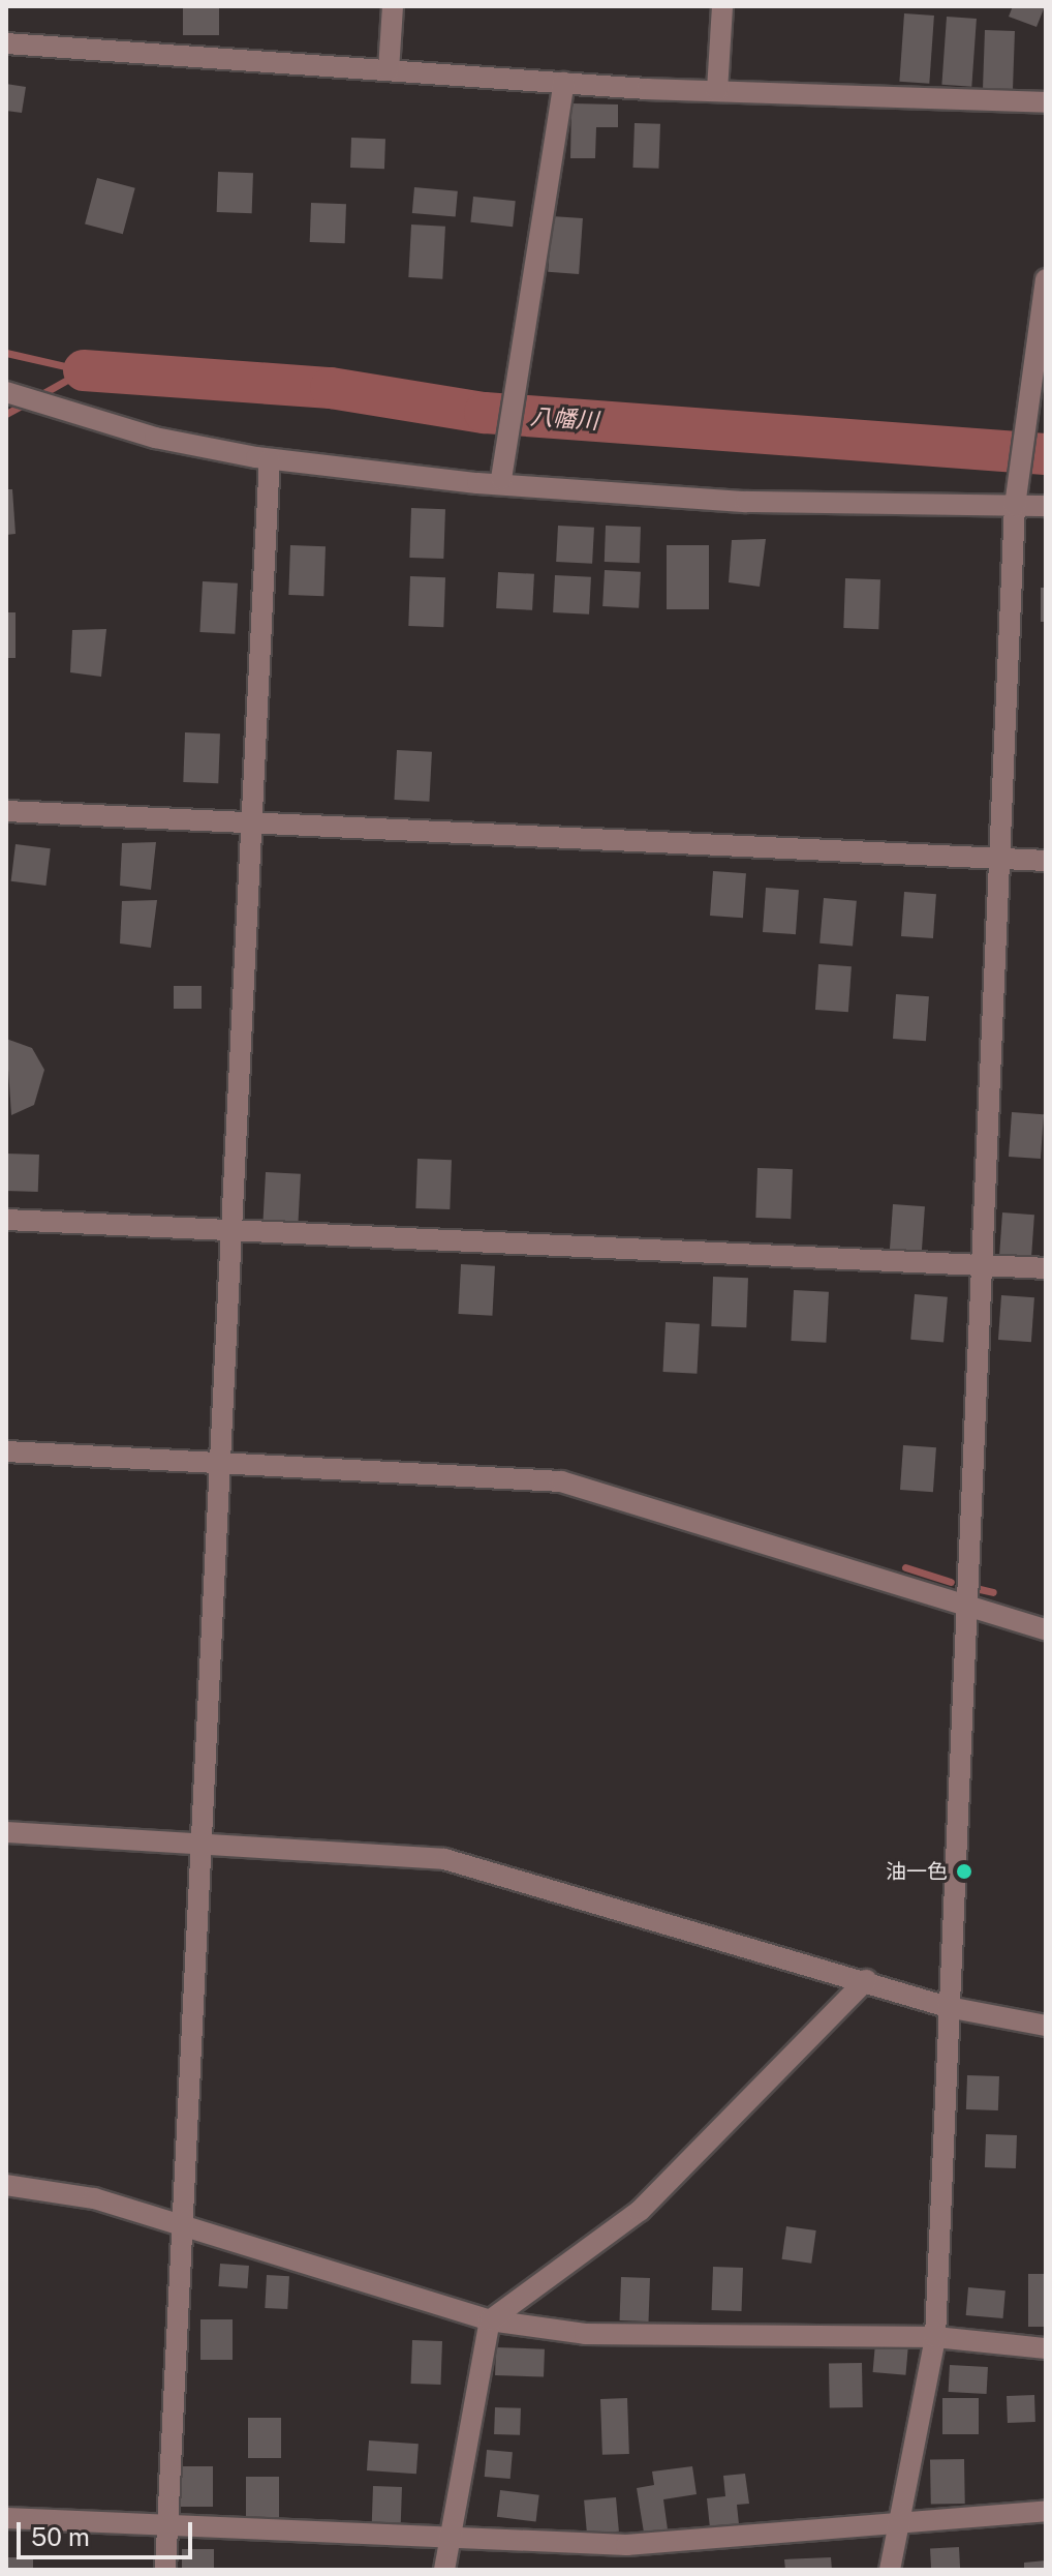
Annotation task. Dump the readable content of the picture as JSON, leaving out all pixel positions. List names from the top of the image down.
{
  "water": ["八幡川"],
  "places": ["油一色"],
  "scale_bar": "50 m"
}
